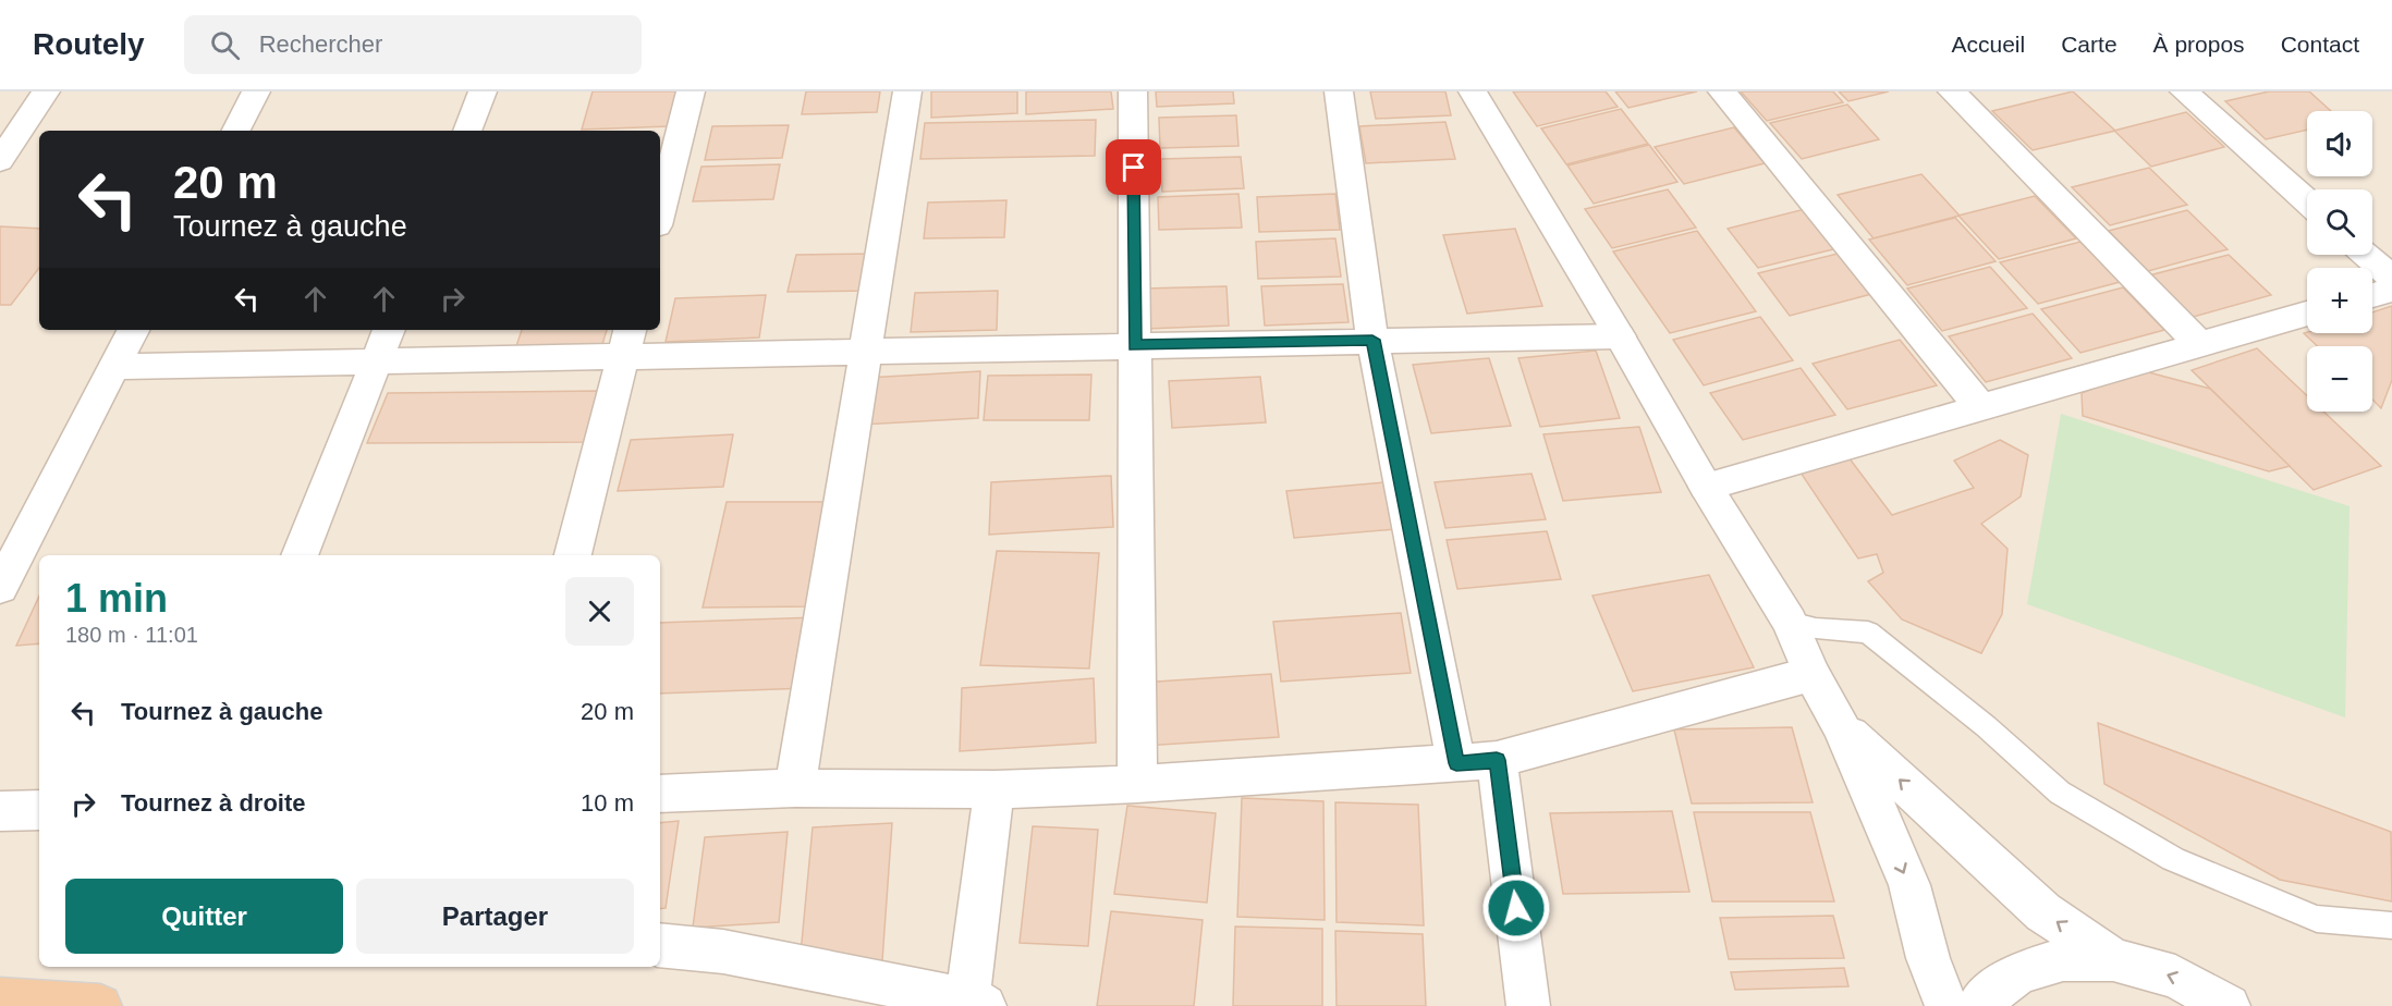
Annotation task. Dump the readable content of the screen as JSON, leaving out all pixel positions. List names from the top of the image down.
{
  "page": {
    "header": "Routely",
    "search": "Rechercher",
    "nav": [
      "Accueil",
      "Carte",
      "À propos",
      "Contact"
    ],
    "map_buttons": ["+", "−"],
    "turn": ["20 m", "Tournez à gauche"],
    "heading": ["1 min", "180 m · 11:01"],
    "list": [
      {
        "name": "Tournez à gauche",
        "value": "20 m"
      },
      {
        "name": "Tournez à droite",
        "value": "10 m"
      }
    ],
    "buttons": ["Quitter", "Partager"]
  }
}
